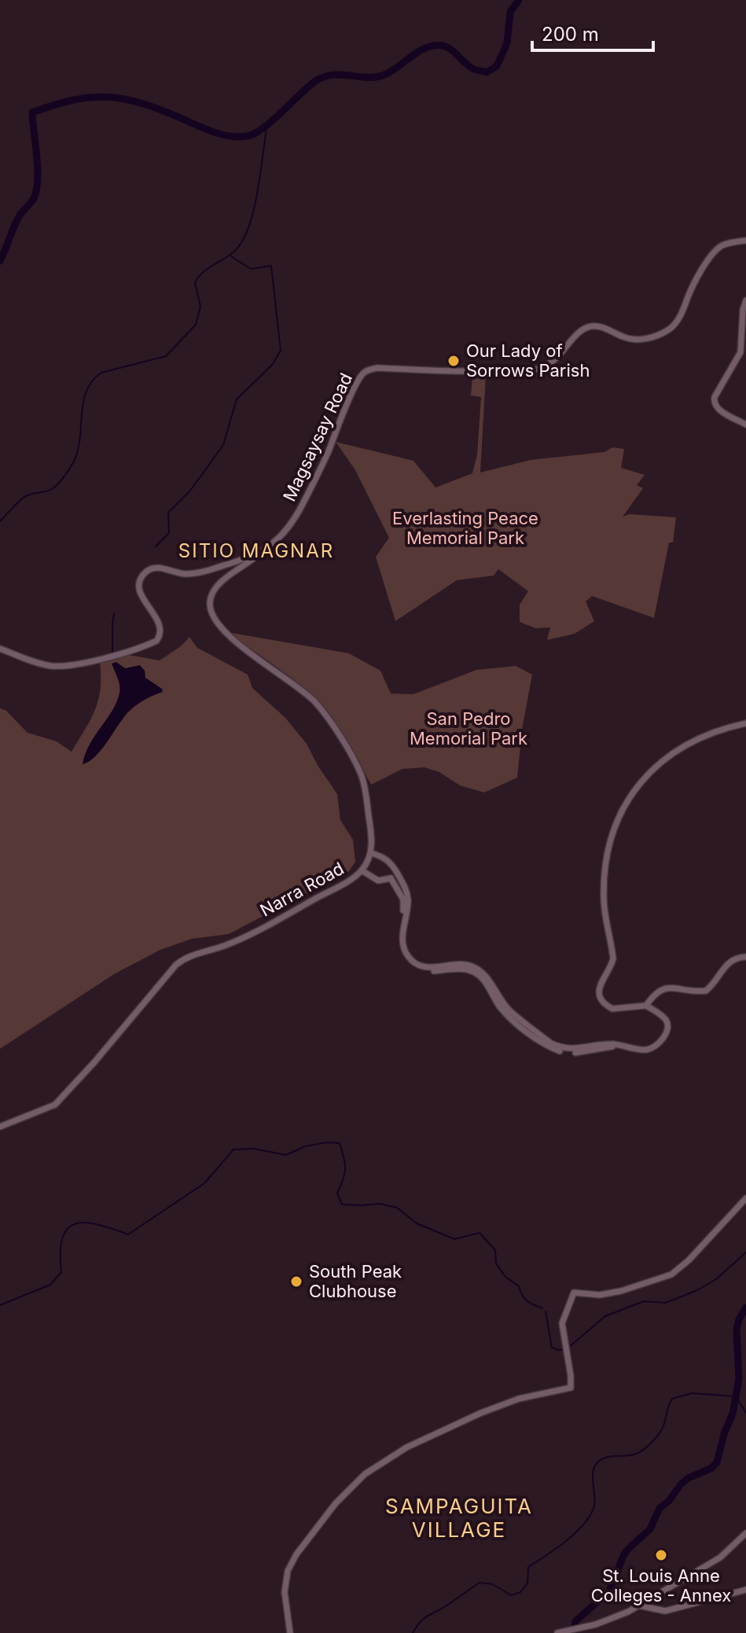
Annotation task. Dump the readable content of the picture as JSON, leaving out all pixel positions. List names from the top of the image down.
{
  "streets": {
    "street": ["Magsaysay Road", "Narra Road"]
  },
  "districts": ["SITIO MAGNAR", "SAMPAGUITA VILLAGE"],
  "parks": ["Everlasting Peace Memorial Park", "San Pedro Memorial Park"],
  "places": ["Our Lady of Sorrows Parish", "South Peak Clubhouse", "St. Louis Anne Colleges - Annex"],
  "scale_bar": "200 m"
}
